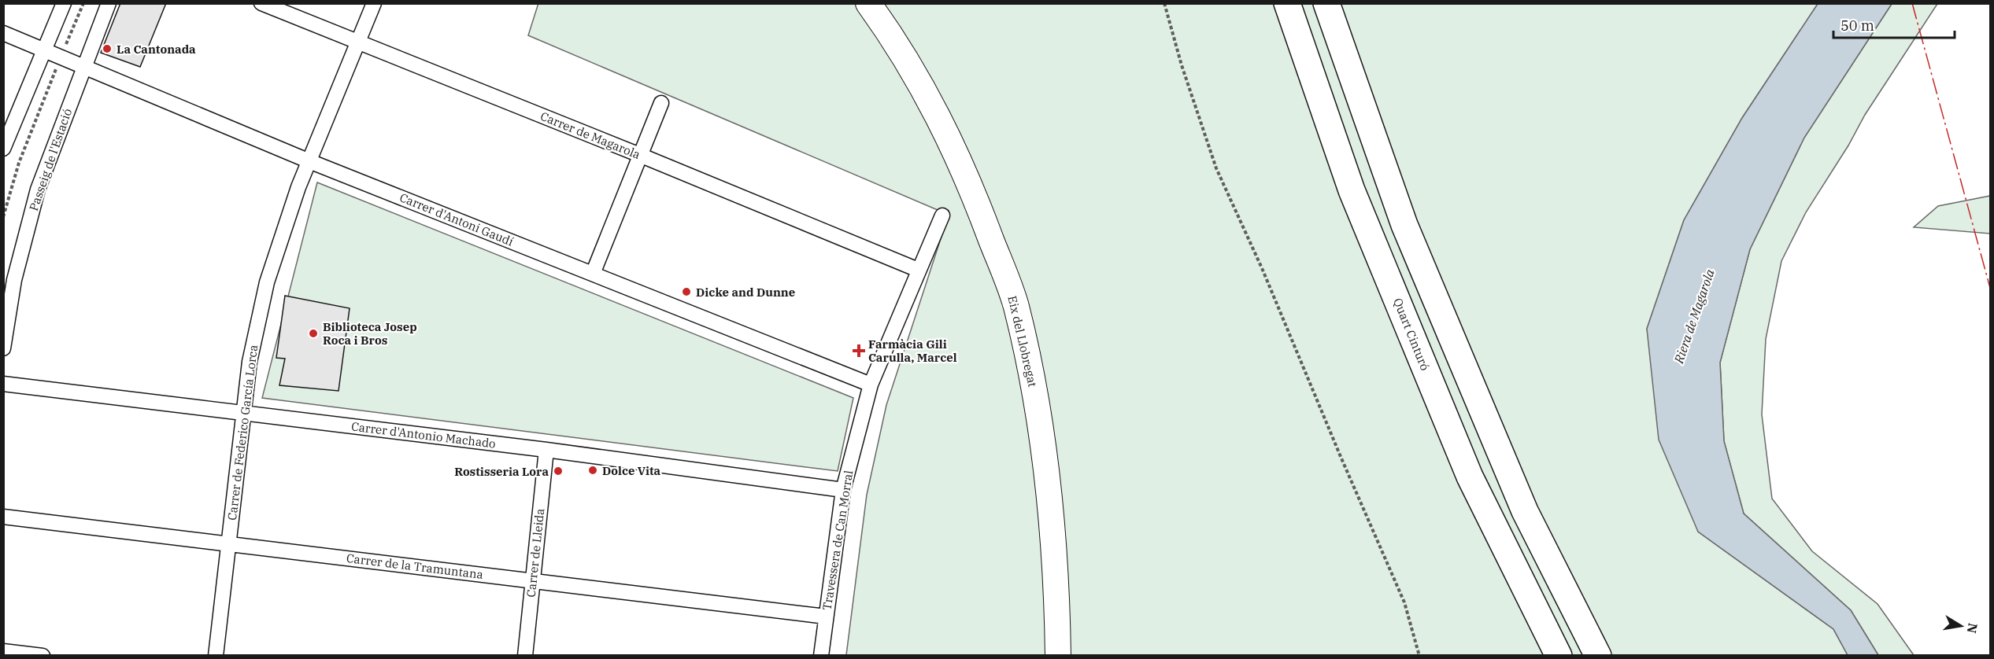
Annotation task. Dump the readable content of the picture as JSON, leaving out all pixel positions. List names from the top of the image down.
{
  "streets": {
    "highway": ["Quart Cinturó", "Eix del Llobregat"],
    "street": [
      "Carrer de Magarola",
      "Passeig de l'Estació",
      "Carrer d'Antoni Gaudí",
      "Carrer de Federico García Lorca",
      "Carrer d'Antonio Machado",
      "Travessera de Can Morral",
      "Carrer de Lleida",
      "Carrer de la Tramuntana"
    ]
  },
  "crossings": [
    ["Carrer de Magarola", "Carrer de Federico García Lorca"],
    ["Carrer de Magarola", "Travessera de Can Morral"],
    ["Passeig de l'Estació", "Carrer d'Antoni Gaudí"],
    ["Carrer d'Antoni Gaudí", "Carrer de Federico García Lorca"],
    ["Carrer d'Antoni Gaudí", "Travessera de Can Morral"],
    ["Carrer de Federico García Lorca", "Carrer d'Antonio Machado"],
    ["Carrer de Federico García Lorca", "Carrer de la Tramuntana"],
    ["Carrer d'Antonio Machado", "Travessera de Can Morral"],
    ["Carrer d'Antonio Machado", "Carrer de Lleida"],
    ["Travessera de Can Morral", "Carrer de la Tramuntana"],
    ["Carrer de Lleida", "Carrer de la Tramuntana"]
  ],
  "water": ["Riera de Magarola"],
  "places": {
    "other": [
      "La Cantonada",
      "Dicke and Dunne",
      "Biblioteca Josep Roca i Bros",
      "Dolce Vita",
      "Rostisseria Lora"
    ],
    "health": ["Farmàcia Gili Carulla, Marcel"]
  },
  "scale_bar": "50 m",
  "north": "right"
}
